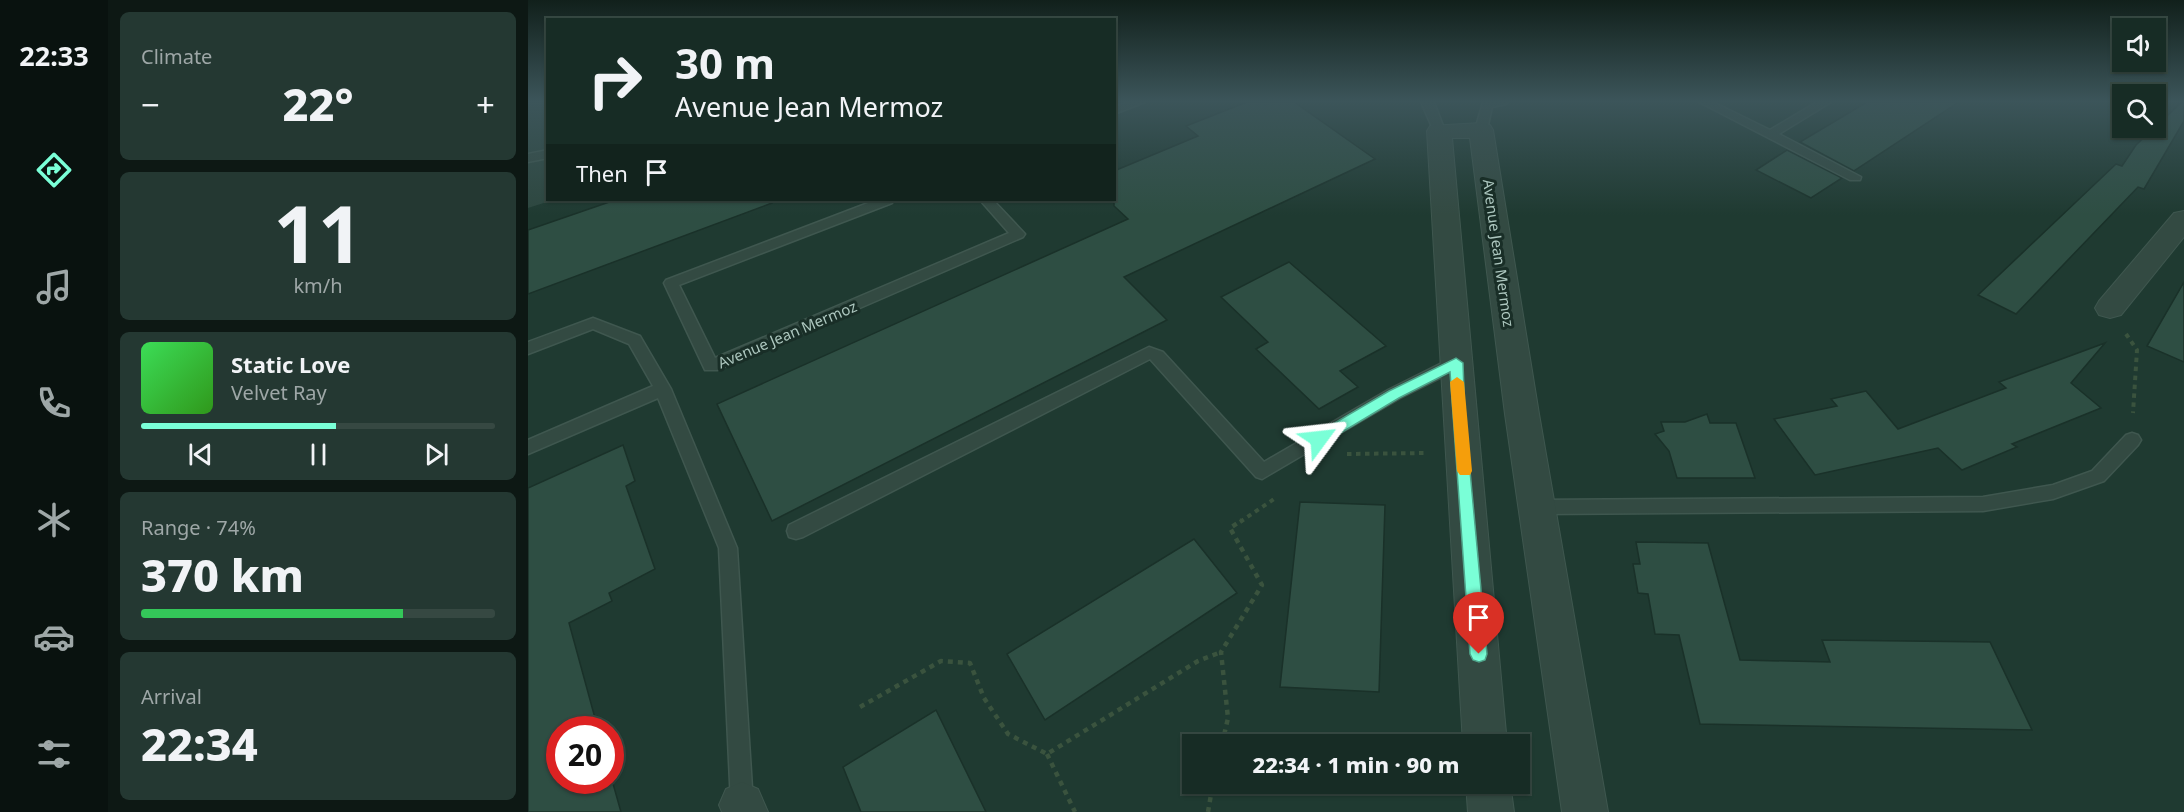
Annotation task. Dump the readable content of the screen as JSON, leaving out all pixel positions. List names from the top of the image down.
{
  "streets": {
    "street": ["Avenue Jean Mermoz"]
  },
  "page": {
    "tabs": "22:33",
    "tile": [
      "Climate",
      ["11", "km/h"],
      ["Range · 74%", "370 km"],
      ["Arrival", "22:34"]
    ],
    "turn": ["30 m", "Avenue Jean Mermoz"],
    "heat": ["−", "22°", "+"],
    "then": "Then",
    "song": ["Static Love", "Velvet Ray"],
    "limit": "20",
    "trip": "22:34 · 1 min · 90 m"
  }
}
